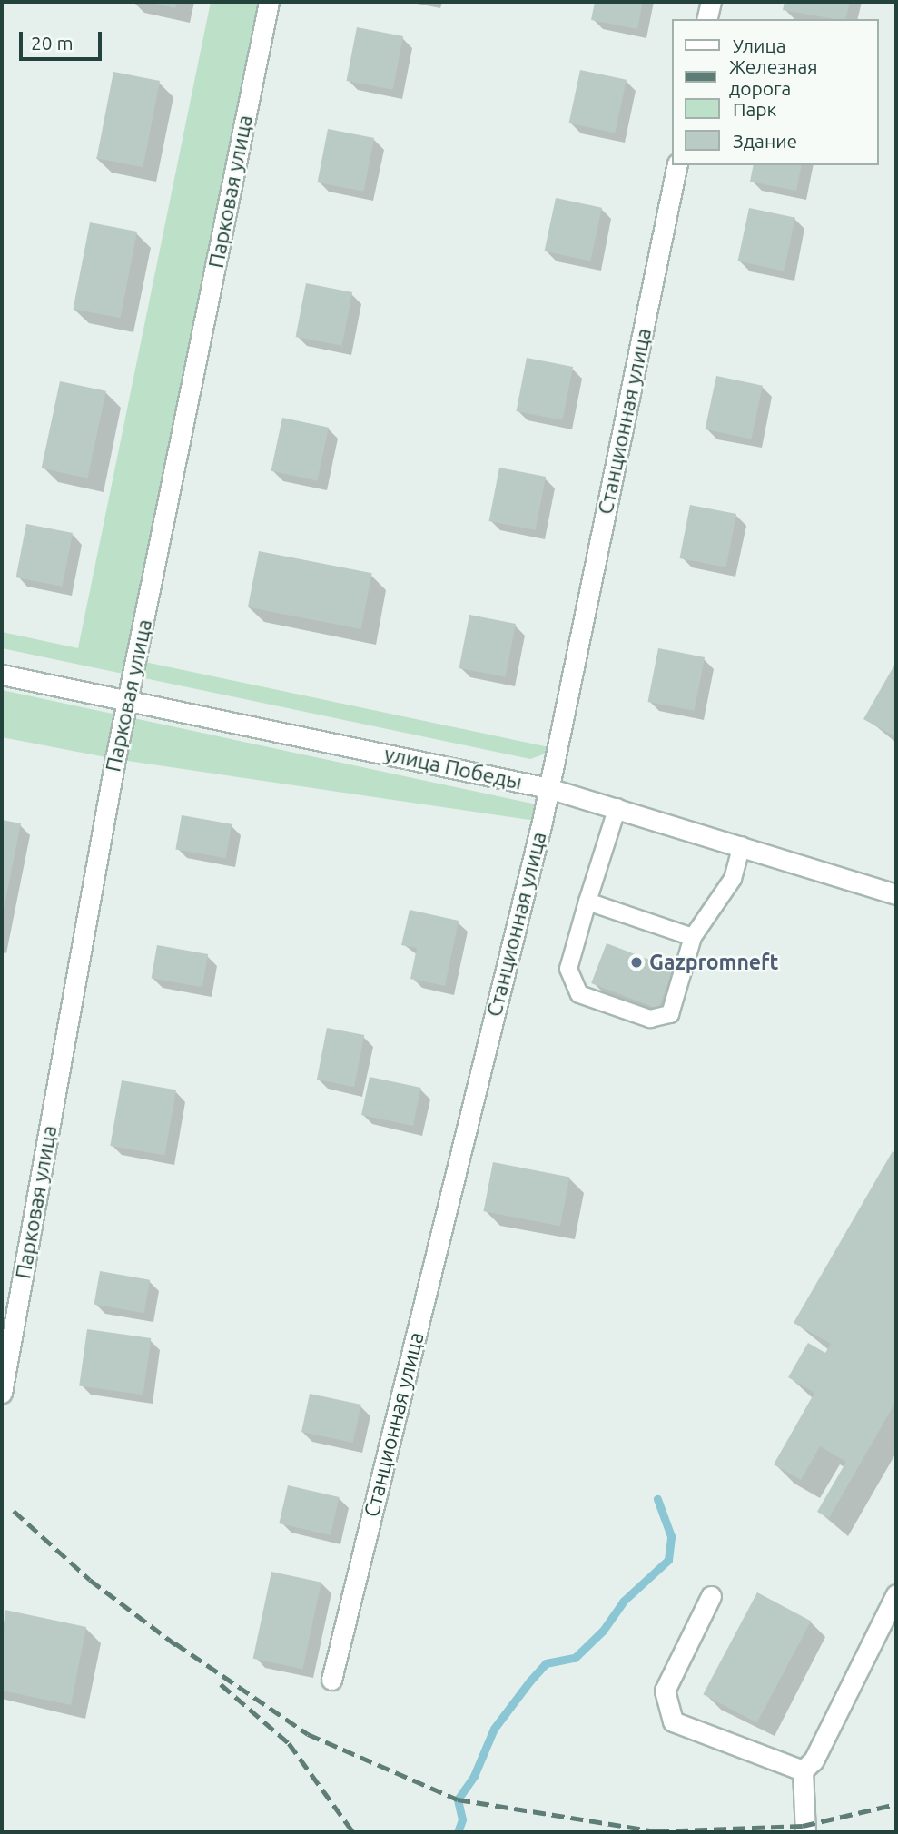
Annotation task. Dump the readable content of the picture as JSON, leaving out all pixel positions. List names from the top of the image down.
{
  "streets": {
    "street": ["Парковая улица", "Станционная улица", "улица Победы"]
  },
  "crossings": [
    ["Парковая улица", "улица Победы"],
    ["Станционная улица", "улица Победы"]
  ],
  "places": ["Gazpromneft"],
  "legend": [
    "Улица",
    "Железная дорога",
    "Парк",
    "Здание"
  ],
  "scale_bar": "20 m"
}
